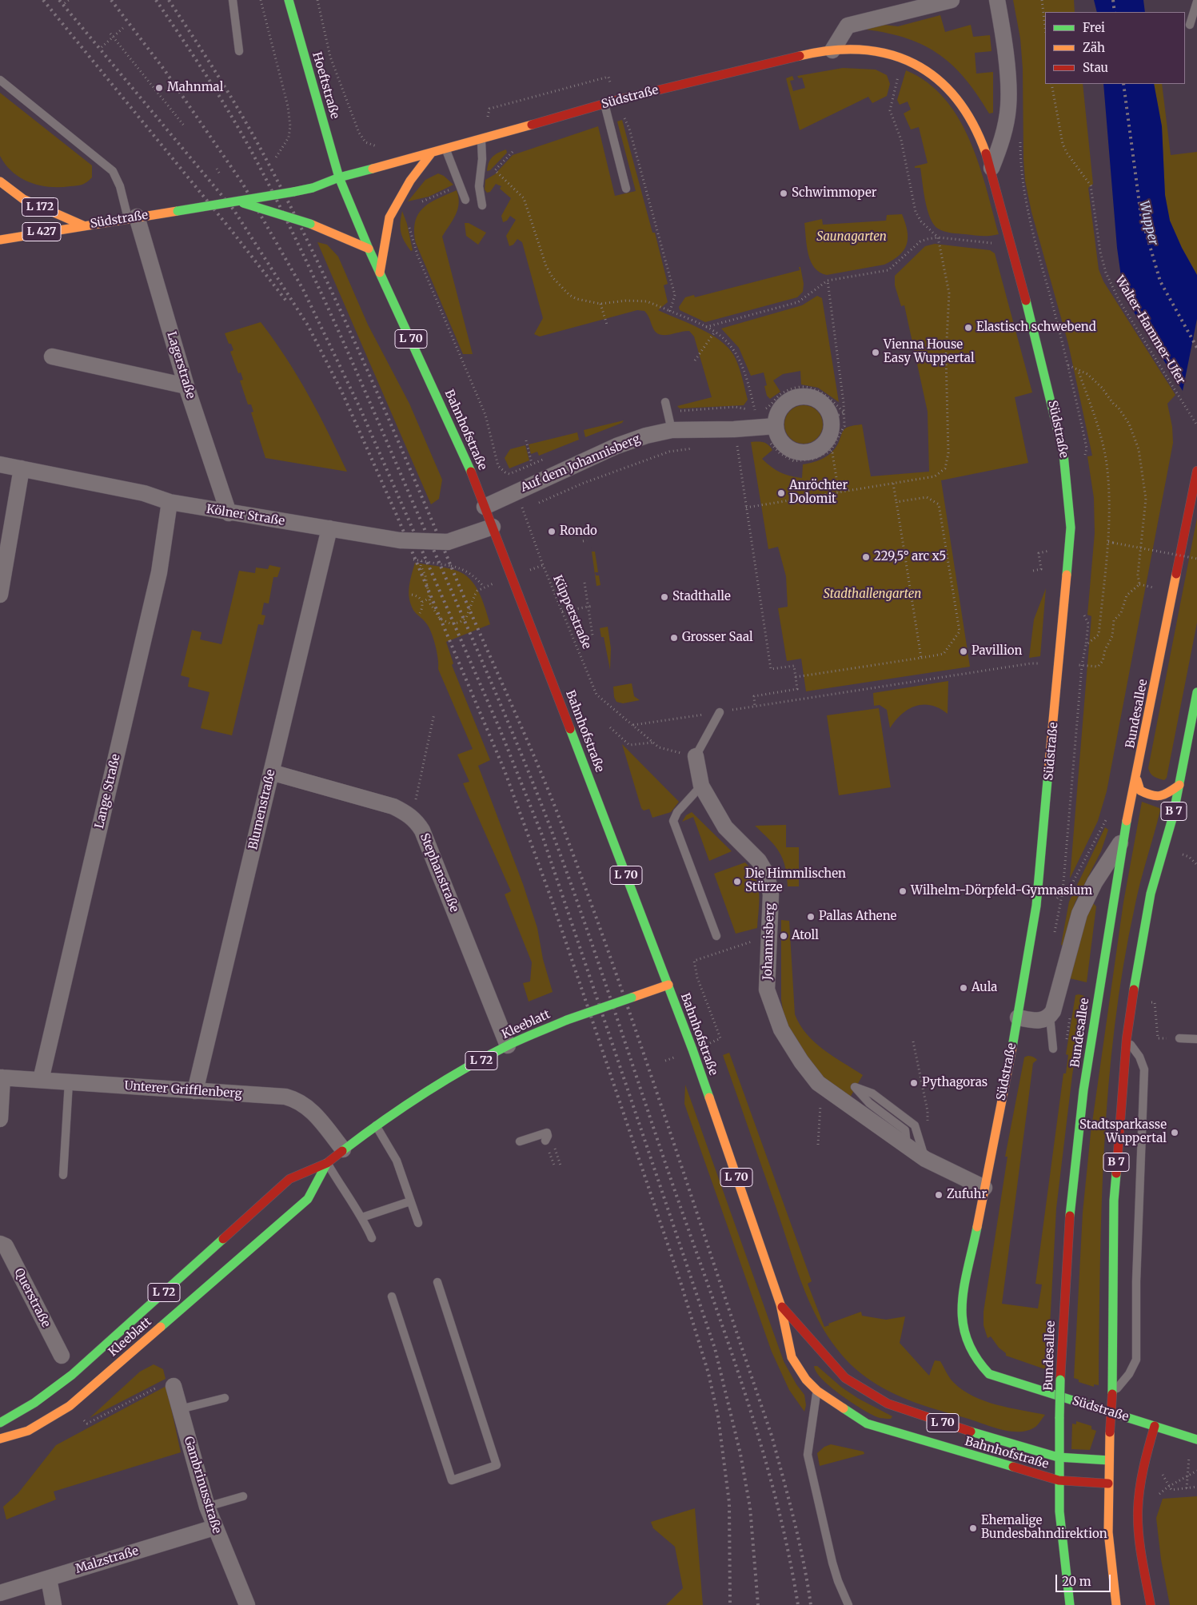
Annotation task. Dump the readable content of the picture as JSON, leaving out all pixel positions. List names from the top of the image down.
{
  "streets": {
    "main road": [
      "Hoeftstraße",
      "Südstraße",
      "L 172",
      "L 427",
      "L 70",
      "Bahnhofstraße",
      "Bundesallee",
      "B 7",
      "Kleeblatt",
      "L 72"
    ],
    "street": [
      "Lagerstraße",
      "Auf dem Johannisberg",
      "Kölner Straße",
      "Lange Straße",
      "Blumenstraße",
      "Stephanstraße",
      "Johannisberg",
      "Unterer Grifflenberg",
      "Querstraße",
      "Gambrinusstraße",
      "Malzstraße"
    ],
    "path": ["Walter-Hammer-Ufer", "Küpperstraße"]
  },
  "crossings": [
    ["Hoeftstraße", "Südstraße"],
    ["Hoeftstraße", "Bahnhofstraße"],
    ["Südstraße", "L 172"],
    ["Südstraße", "Lagerstraße"],
    ["Südstraße", "Bahnhofstraße"],
    ["Südstraße", "Johannisberg"],
    ["Lagerstraße", "Kölner Straße"],
    ["Bahnhofstraße", "Auf dem Johannisberg"],
    ["Bahnhofstraße", "Kölner Straße"],
    ["Bahnhofstraße", "Bundesallee"],
    ["Bahnhofstraße", "B 7"],
    ["Bahnhofstraße", "Kleeblatt"],
    ["Auf dem Johannisberg", "Küpperstraße"],
    ["Kölner Straße", "Lange Straße"],
    ["Kölner Straße", "Blumenstraße"],
    ["Küpperstraße", "Johannisberg"],
    ["Lange Straße", "Unterer Grifflenberg"],
    ["Blumenstraße", "Stephanstraße"],
    ["Blumenstraße", "Unterer Grifflenberg"],
    ["Stephanstraße", "Kleeblatt"],
    ["Kleeblatt", "Unterer Grifflenberg"],
    ["Gambrinusstraße", "Malzstraße"]
  ],
  "water": ["Wupper"],
  "parks": ["Saunagarten", "Stadthallengarten"],
  "places": [
    "Mahnmal",
    "Schwimmoper",
    "Elastisch schwebend",
    "Vienna House Easy Wuppertal",
    "Anröchter Dolomit",
    "Rondo",
    "229,5° arc x5",
    "Stadthalle",
    "Grosser Saal",
    "Pavillion",
    "Die Himmlischen Stürze",
    "Wilhelm-Dörpfeld-Gymnasium",
    "Pallas Athene",
    "Atoll",
    "Aula",
    "Pythagoras",
    "Stadtsparkasse Wuppertal",
    "Zufuhr",
    "Ehemalige Bundesbahndirektion"
  ],
  "legend": ["Frei", "Zäh", "Stau"],
  "scale_bar": "20 m"
}
